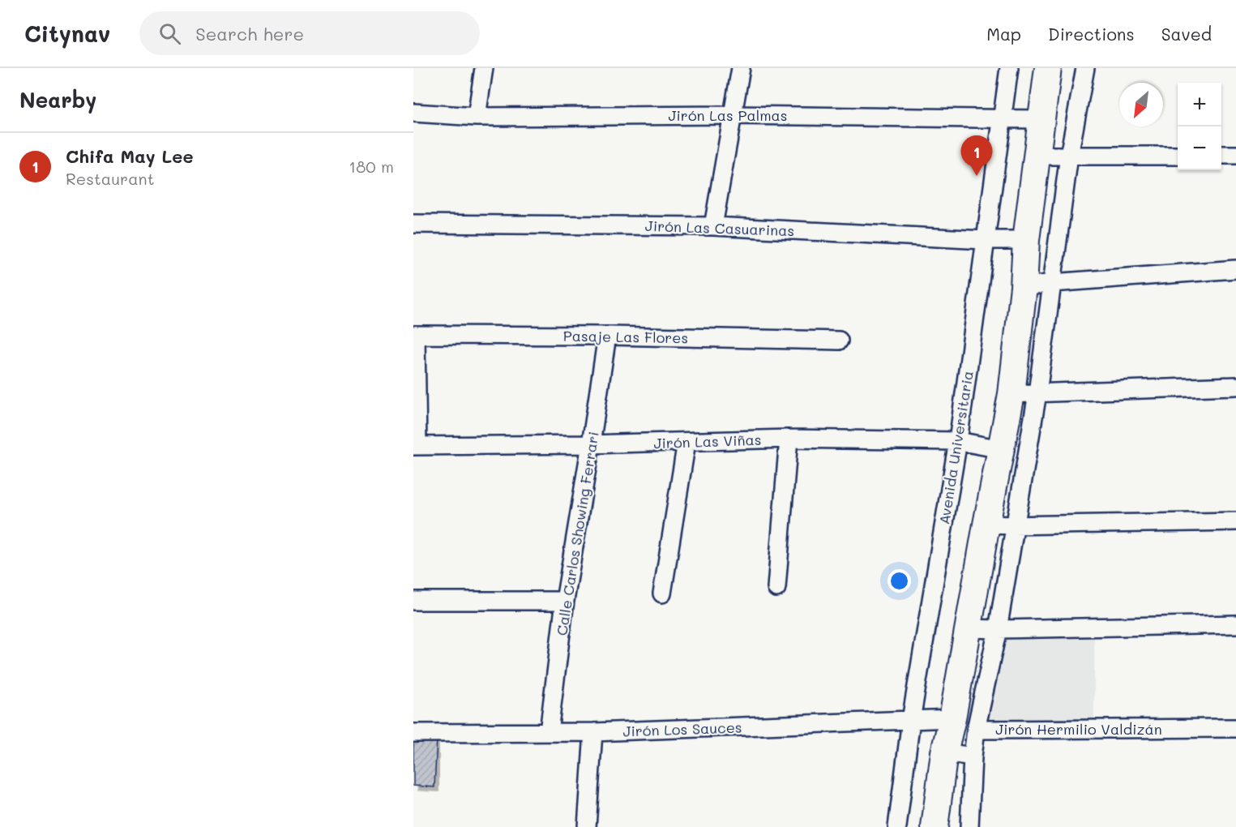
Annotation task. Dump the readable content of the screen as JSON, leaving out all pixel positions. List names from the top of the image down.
{
  "streets": {
    "street": [
      "Jirón Las Palmas",
      "Jirón Las Casuarinas",
      "Pasaje Las Flores",
      "Jirón Las Viñas",
      "Avenida Universitaria",
      "Calle Carlos Showing Ferrari",
      "Jirón Los Sauces",
      "Jirón Hermilio Valdizán"
    ]
  },
  "crossings": [
    ["Jirón Las Palmas", "Avenida Universitaria"],
    ["Jirón Las Casuarinas", "Avenida Universitaria"],
    ["Pasaje Las Flores", "Calle Carlos Showing Ferrari"],
    ["Jirón Las Viñas", "Avenida Universitaria"],
    ["Jirón Las Viñas", "Calle Carlos Showing Ferrari"],
    ["Avenida Universitaria", "Jirón Los Sauces"],
    ["Calle Carlos Showing Ferrari", "Jirón Los Sauces"]
  ],
  "north": "bottom left",
  "page": {
    "header": "Citynav",
    "search": "Search here",
    "nav": ["Map", "Directions", "Saved"],
    "heading": "Nearby",
    "map_buttons": ["+", "−"],
    "list": [
      {
        "mark": "1",
        "name": "Chifa May Lee",
        "note": "Restaurant",
        "value": "180 m"
      }
    ],
    "pins": "1"
  }
}
